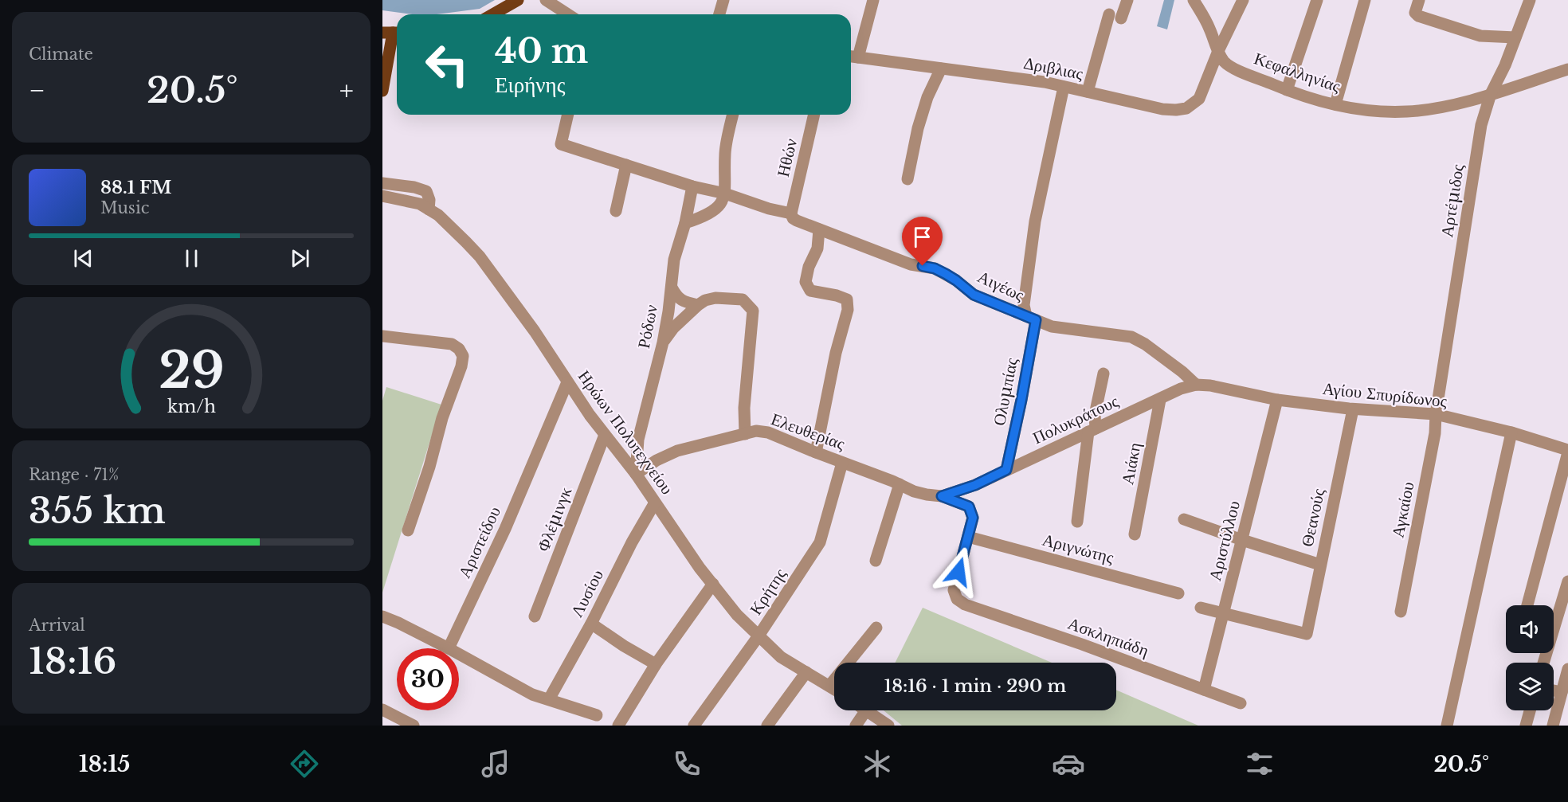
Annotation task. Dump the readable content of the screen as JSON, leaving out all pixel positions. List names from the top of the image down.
{
  "streets": {
    "street": [
      "Δριβλιας",
      "Κεφαλληνίας",
      "Ηθών",
      "Αρτέμιδος",
      "Αιγέως",
      "Ρόδων",
      "Ολυμπίας",
      "Αγίου Σπυρίδωνος",
      "Πολυκράτους",
      "Ελευθερίας",
      "Ηρώων Πολυτεχνείου",
      "Αιάκη",
      "Αγκαίου",
      "Θεανούς",
      "Φλέμινγκ",
      "Αριστύλλου",
      "Αριστείδου",
      "Αριγνώτης",
      "Κρήτης",
      "Λυσίου",
      "Ασκληπιάδη"
    ]
  },
  "crossings": [
    ["Δριβλιας", "Κεφαλληνίας"],
    ["Δριβλιας", "Ολυμπίας"],
    ["Κεφαλληνίας", "Αρτέμιδος"],
    ["Ηθών", "Αιγέως"],
    ["Αρτέμιδος", "Αγίου Σπυρίδωνος"],
    ["Αρτέμιδος", "Αγκαίου"],
    ["Αιγέως", "Ολυμπίας"],
    ["Αιγέως", "Αγίου Σπυρίδωνος"],
    ["Αιγέως", "Πολυκράτους"],
    ["Ρόδων", "Ελευθερίας"],
    ["Ρόδων", "Ηρώων Πολυτεχνείου"],
    ["Ολυμπίας", "Πολυκράτους"],
    ["Αγίου Σπυρίδωνος", "Πολυκράτους"],
    ["Αγίου Σπυρίδωνος", "Αγκαίου"],
    ["Αγίου Σπυρίδωνος", "Θεανούς"],
    ["Αγίου Σπυρίδωνος", "Αριστύλλου"],
    ["Πολυκράτους", "Ελευθερίας"],
    ["Πολυκράτους", "Αιάκη"],
    ["Ελευθερίας", "Ηρώων Πολυτεχνείου"],
    ["Ελευθερίας", "Αριγνώτης"],
    ["Ελευθερίας", "Κρήτης"],
    ["Ελευθερίας", "Ασκληπιάδη"],
    ["Ηρώων Πολυτεχνείου", "Φλέμινγκ"],
    ["Ηρώων Πολυτεχνείου", "Αριστείδου"],
    ["Ηρώων Πολυτεχνείου", "Κρήτης"],
    ["Ηρώων Πολυτεχνείου", "Λυσίου"],
    ["Θεανούς", "Αριστύλλου"],
    ["Αριστύλλου", "Ασκληπιάδη"]
  ],
  "page": {
    "tile": [
      "Climate",
      ["Range · 71%", "355 km"],
      ["Arrival", "18:16"]
    ],
    "turn": ["40 m", "Ειρήνης"],
    "heat": ["−", "20.5°", "+"],
    "song": ["88.1 FM", "Music"],
    "limit": "30",
    "trip": "18:16 · 1 min · 290 m",
    "tabs": ["18:15", "20.5°"],
    "gauge": ["29", "km/h"]
  }
}
